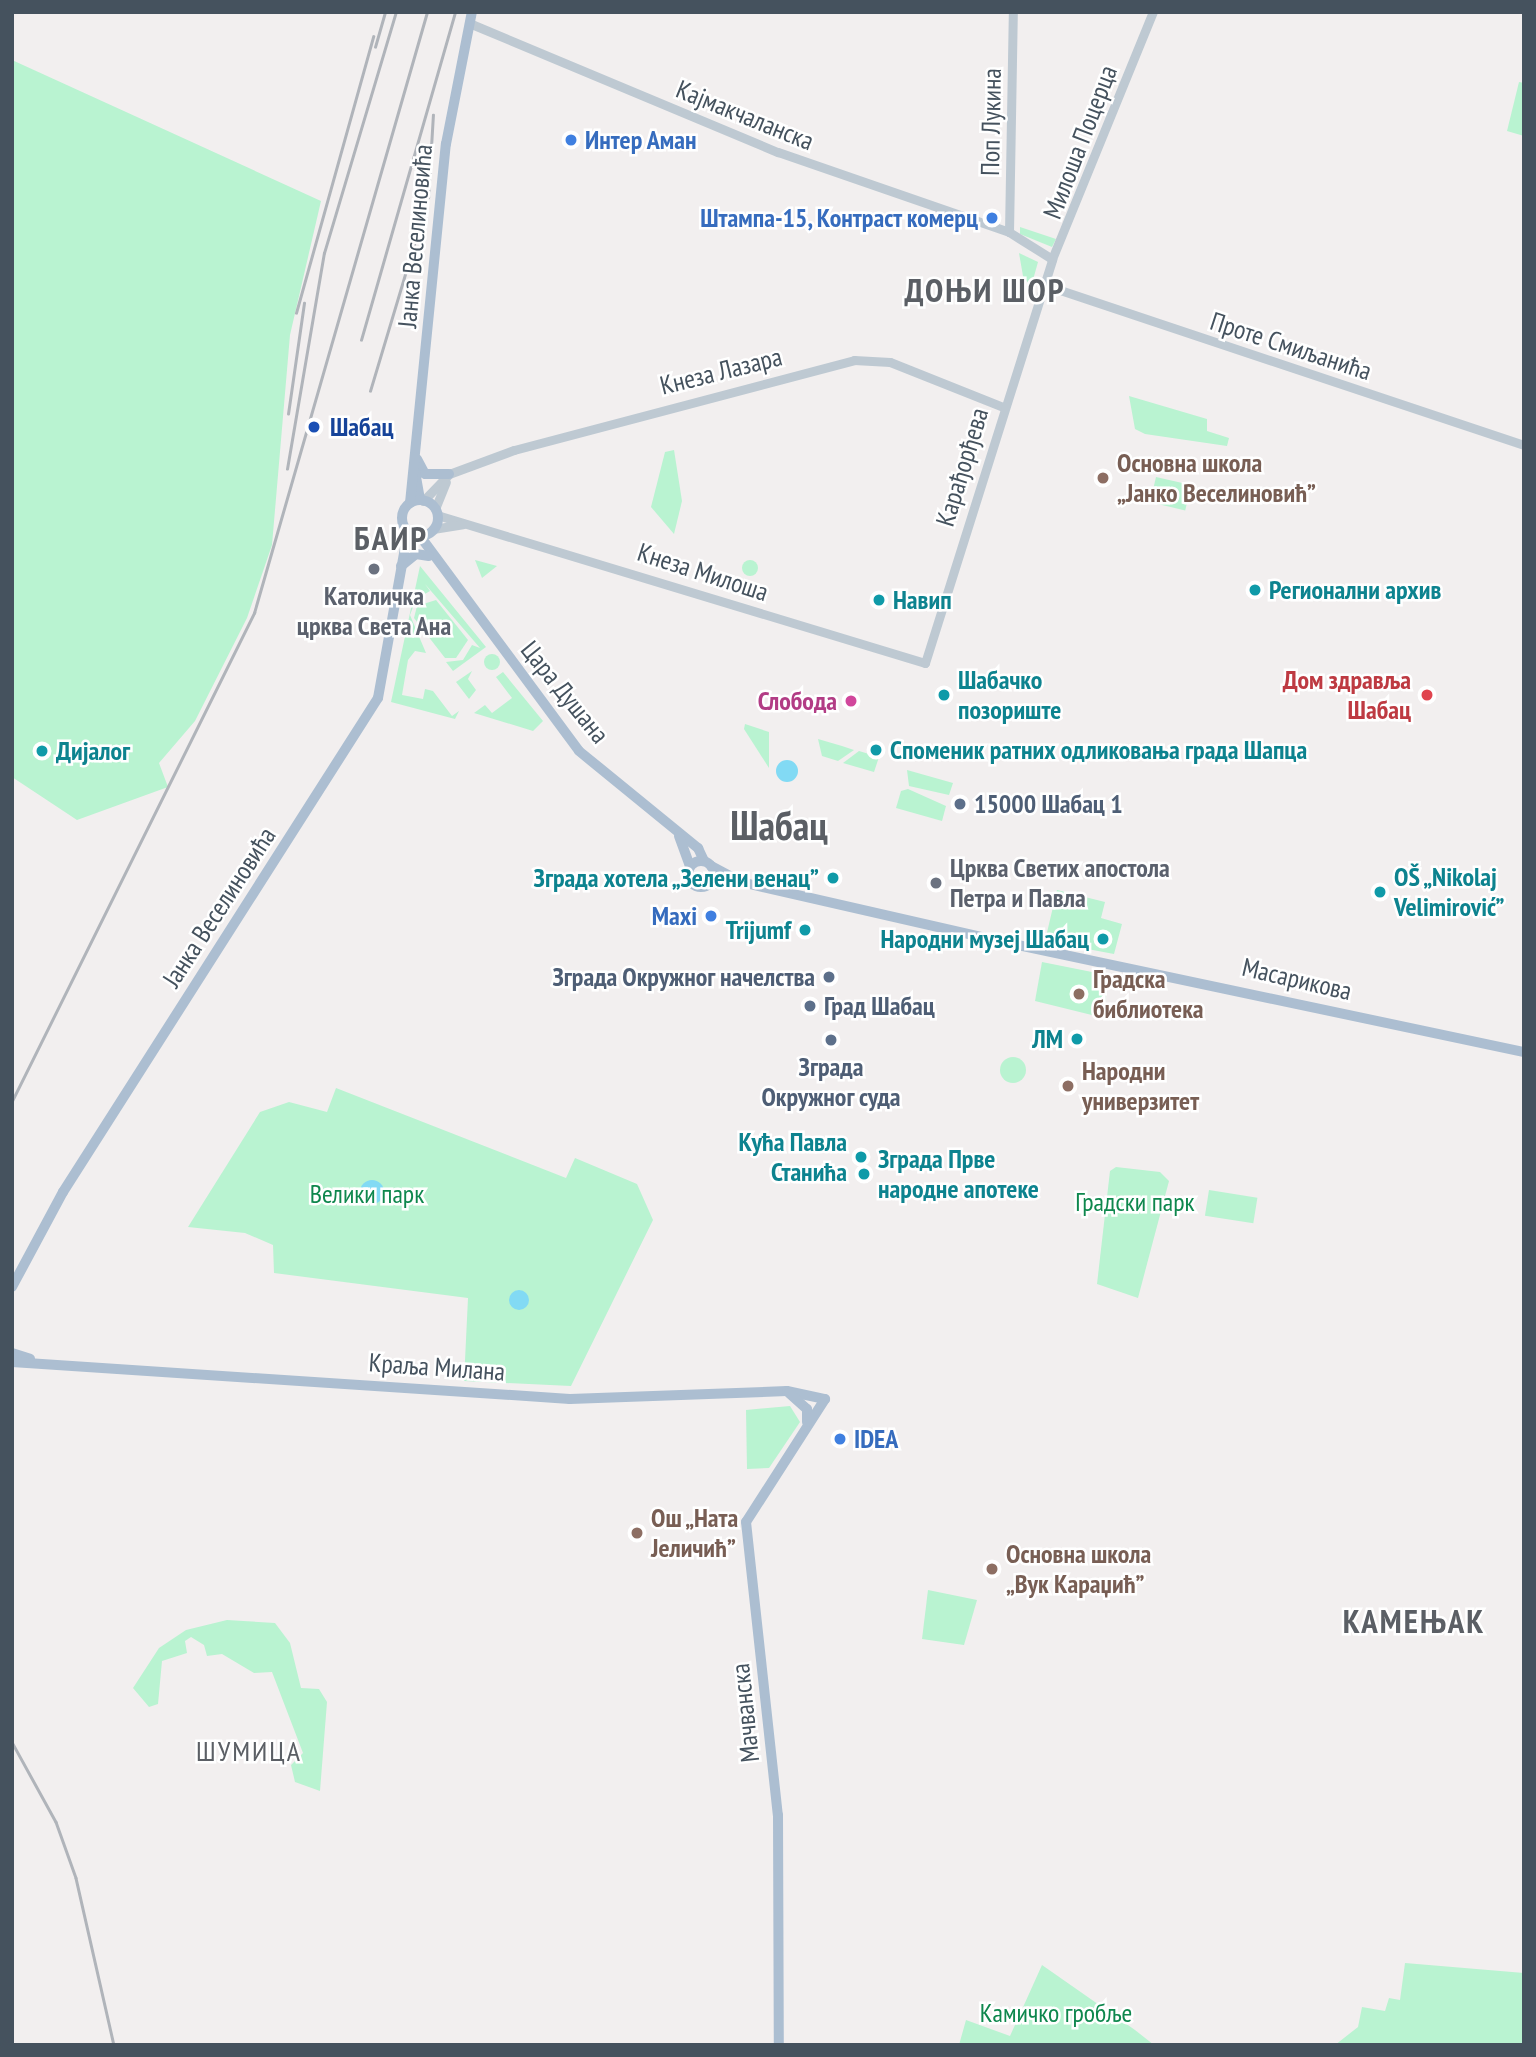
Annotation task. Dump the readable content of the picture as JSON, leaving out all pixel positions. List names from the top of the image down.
{
  "streets": {
    "main road": [
      "Јанка Веселиновића",
      "Цара Душана",
      "Масарикова",
      "Краља Милана",
      "Мачванска"
    ],
    "street": [
      "Кајмакчаланска",
      "Поп Лукина",
      "Милоша Поцерца",
      "Проте Смиљанића",
      "Кнеза Лазара",
      "Карађорђева",
      "Кнеза Милоша"
    ]
  },
  "crossings": [
    ["Кајмакчаланска", "Поп Лукина"],
    ["Кајмакчаланска", "Милоша Поцерца"],
    ["Кајмакчаланска", "Јанка Веселиновића"],
    ["Милоша Поцерца", "Проте Смиљанића"],
    ["Милоша Поцерца", "Карађорђева"],
    ["Јанка Веселиновића", "Кнеза Лазара"],
    ["Јанка Веселиновића", "Кнеза Милоша"],
    ["Јанка Веселиновића", "Цара Душана"],
    ["Проте Смиљанића", "Карађорђева"],
    ["Кнеза Лазара", "Карађорђева"],
    ["Карађорђева", "Кнеза Милоша"],
    ["Кнеза Милоша", "Цара Душана"],
    ["Цара Душана", "Масарикова"],
    ["Краља Милана", "Мачванска"]
  ],
  "districts": [
    "ДОЊИ ШОР",
    "БАИР",
    "Шабац",
    "КАМЕЊАК",
    "ШУМИЦА"
  ],
  "parks": ["Велики парк", "Градски парк", "Камичко гробље"],
  "places": [
    "Интер Аман",
    "Штампа-15, Контраст комерц",
    "Шабац",
    "Основна школа „Јанко Веселиновић”",
    "Католичка црква Света Ана",
    "Регионални архив",
    "Навип",
    "Шабачко позориште",
    "Дом здравља Шабац",
    "Слобода",
    "Споменик ратних одликовања града Шапца",
    "Дијалог",
    "15000 Шабац 1",
    "Зграда хотела „Зелени венац”",
    "Црква Светих апостола Петра и Павла",
    "OŠ „Nikolaj Velimirović”",
    "Maxi",
    "Trijumf",
    "Народни музеј Шабац",
    "Зграда Окружног начелства",
    "Градска библиотека",
    "Град Шабац",
    "ЛМ",
    "Зграда Окружног суда",
    "Народни универзитет",
    "Кућа Павла Станића",
    "Зграда Прве народне апотеке",
    "IDEA",
    "Ош „Ната Јеличић”",
    "Основна школа „Вук Караџић”"
  ]
}
